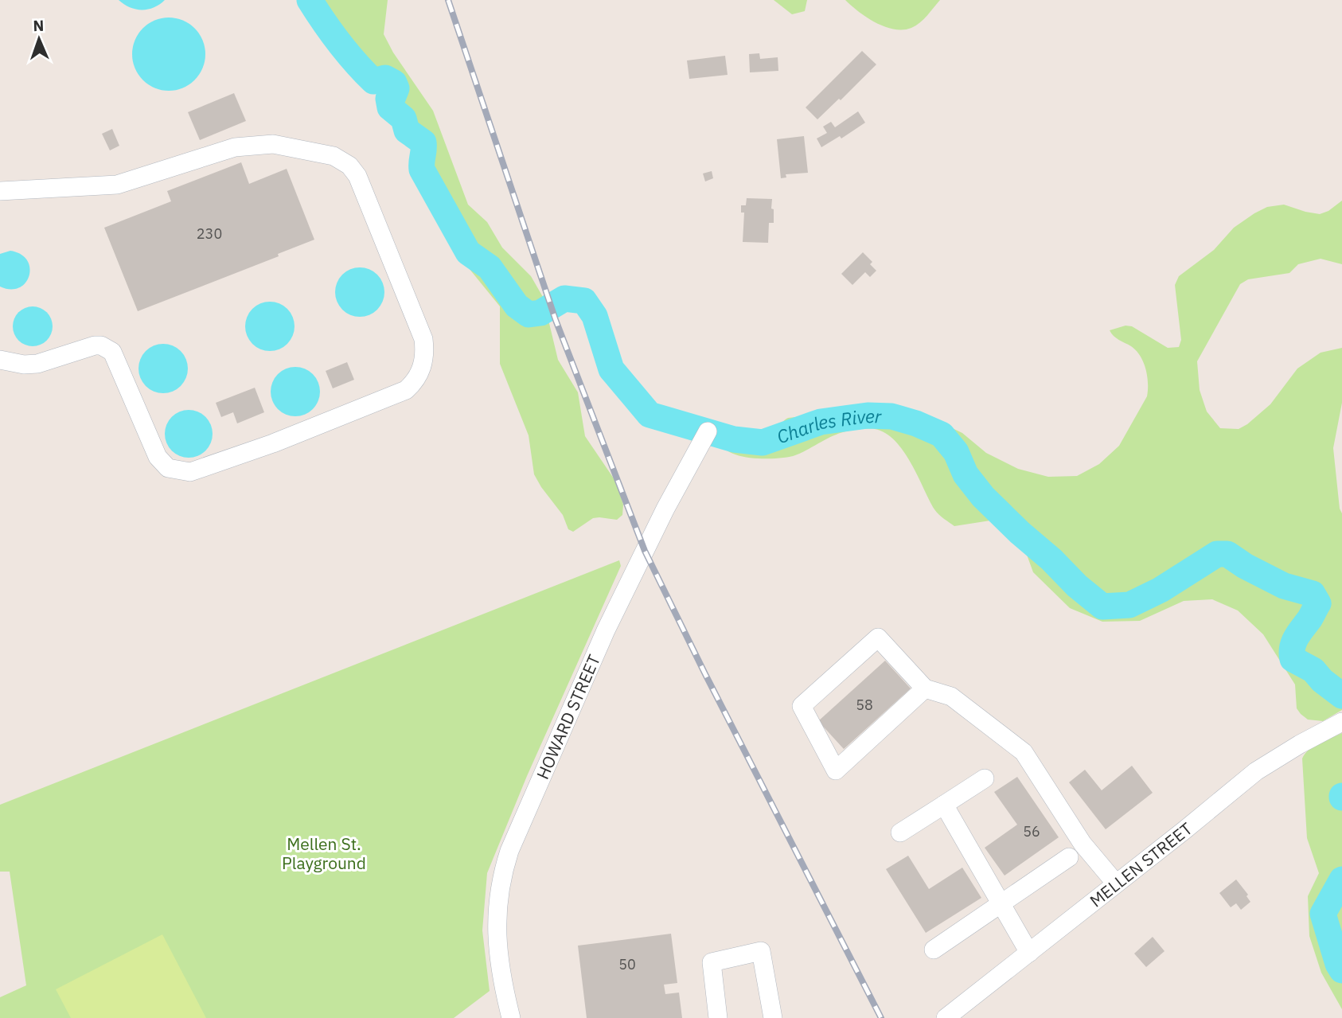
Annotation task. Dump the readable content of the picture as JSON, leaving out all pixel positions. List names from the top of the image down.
{
  "streets": {
    "street": ["HOWARD STREET", "MELLEN STREET"]
  },
  "water": ["Charles River"],
  "parks": ["Mellen St. Playground"],
  "house_numbers": [
    "230",
    "58",
    "56",
    "50"
  ],
  "north": "top"
}
